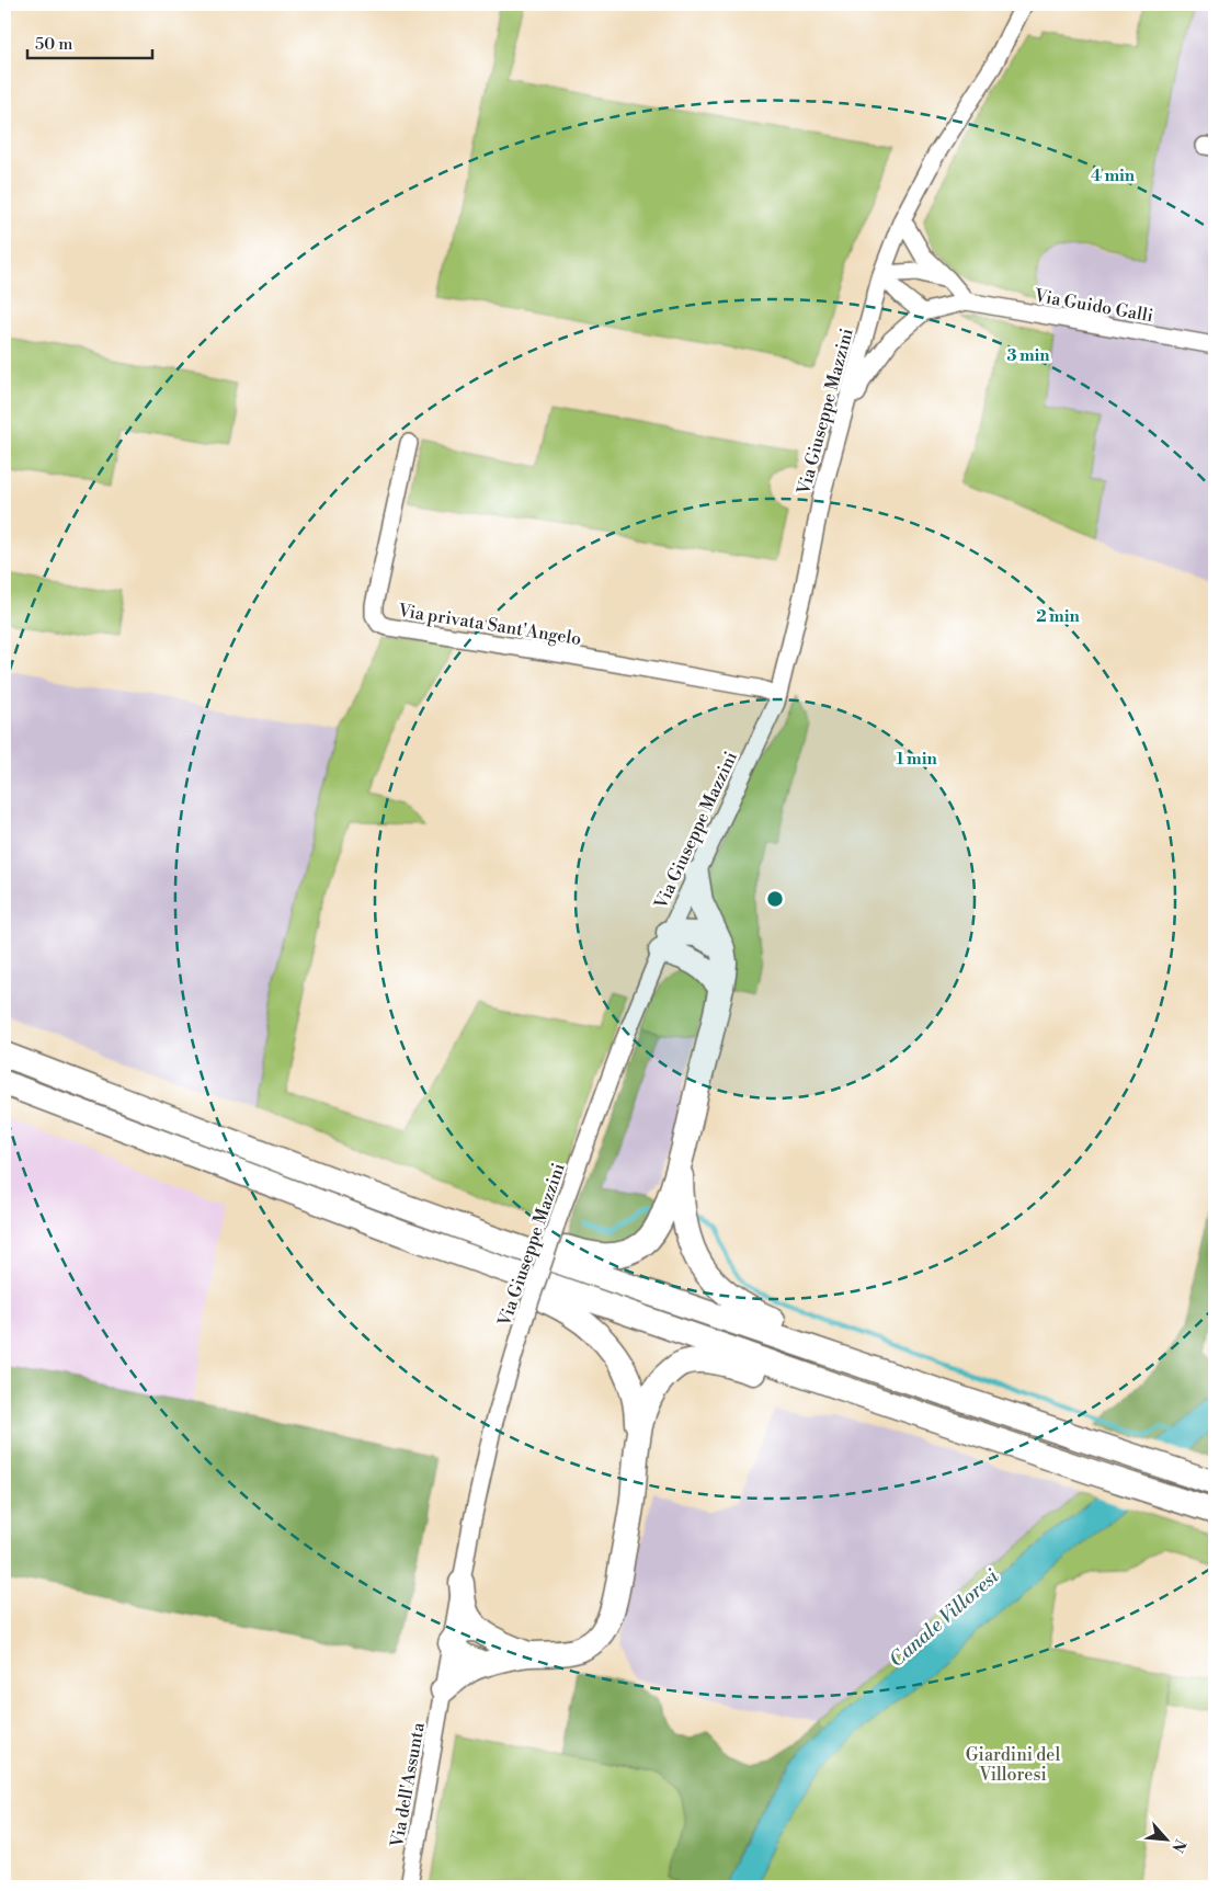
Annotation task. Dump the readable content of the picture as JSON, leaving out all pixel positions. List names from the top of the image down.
{
  "streets": {
    "street": [
      "Via Guido Galli",
      "Via Giuseppe Mazzini",
      "Via privata Sant'Angelo",
      "Via dell'Assunta"
    ]
  },
  "crossings": [
    ["Via Guido Galli", "Via Giuseppe Mazzini"],
    ["Via Giuseppe Mazzini", "Via privata Sant'Angelo"],
    ["Via Giuseppe Mazzini", "Via dell'Assunta"]
  ],
  "water": ["Canale Villoresi"],
  "parks": ["Giardini del Villoresi"],
  "scale_bar": "50 m",
  "north": "bottom right",
  "rings": [
    "4 min",
    "3 min",
    "2 min",
    "1 min"
  ]
}
